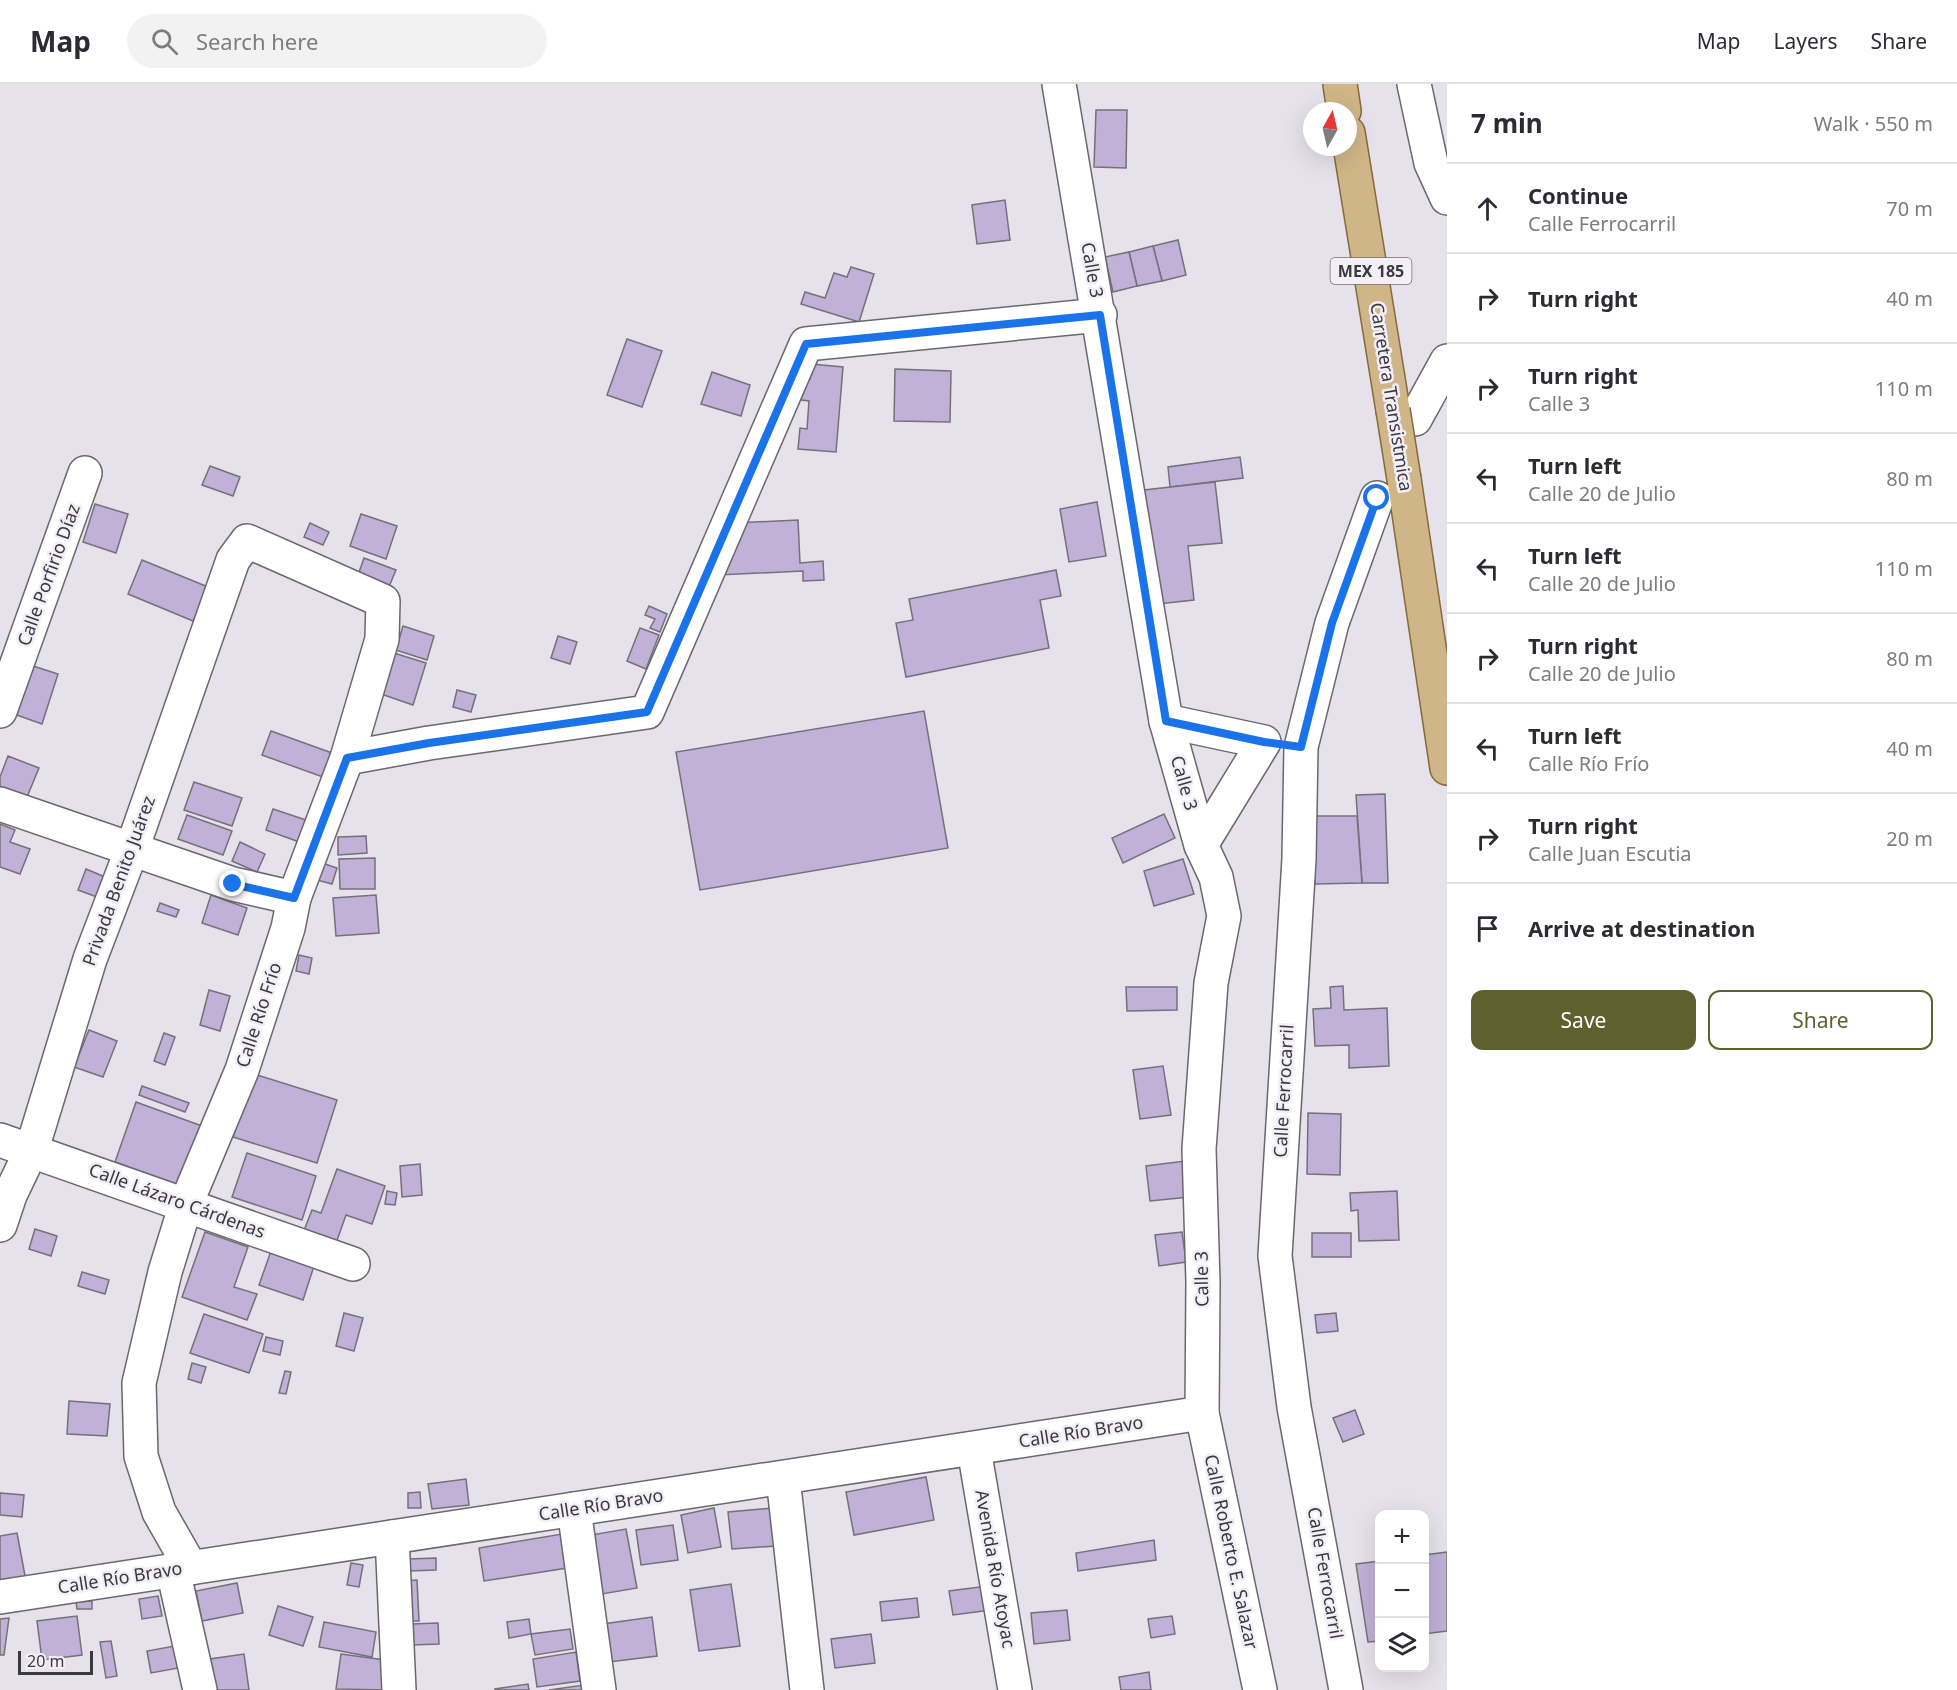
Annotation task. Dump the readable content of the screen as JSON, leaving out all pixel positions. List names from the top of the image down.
{
  "streets": {
    "main road": ["MEX 185", "Carretera Transistmica"],
    "street": [
      "Calle 3",
      "Calle Porfirio Díaz",
      "Privada Benito Juárez",
      "Calle Río Frío",
      "Calle Ferrocarril",
      "Calle Lázaro Cárdenas",
      "Calle Río Bravo",
      "Calle Roberto E. Salazar",
      "Avenida Río Atoyac"
    ]
  },
  "crossings": [
    ["Calle 3", "Calle Río Bravo"],
    ["Calle 3", "Calle Roberto E. Salazar"],
    ["Privada Benito Juárez", "Calle Río Frío"],
    ["Privada Benito Juárez", "Calle Lázaro Cárdenas"],
    ["Calle Río Frío", "Calle Lázaro Cárdenas"],
    ["Calle Río Frío", "Calle Río Bravo"],
    ["Calle Río Bravo", "Calle Roberto E. Salazar"],
    ["Calle Río Bravo", "Avenida Río Atoyac"]
  ],
  "scale_bar": "20 m",
  "north": "top",
  "page": {
    "header": "Map",
    "search": "Search here",
    "nav": ["Map", "Layers", "Share"],
    "heading": ["7 min", "Walk · 550 m"],
    "list": [
      ["Continue", "Calle Ferrocarril", "70 m"],
      ["Turn right", "40 m"],
      ["Turn right", "Calle 3", "110 m"],
      ["Turn left", "Calle 20 de Julio", "80 m"],
      ["Turn left", "Calle 20 de Julio", "110 m"],
      ["Turn right", "Calle 20 de Julio", "80 m"],
      ["Turn left", "Calle Río Frío", "40 m"],
      ["Turn right", "Calle Juan Escutia", "20 m"],
      "Arrive at destination"
    ],
    "buttons": ["Save", "Share"],
    "map_buttons": ["+", "−"],
    "scale": "20 m"
  }
}
